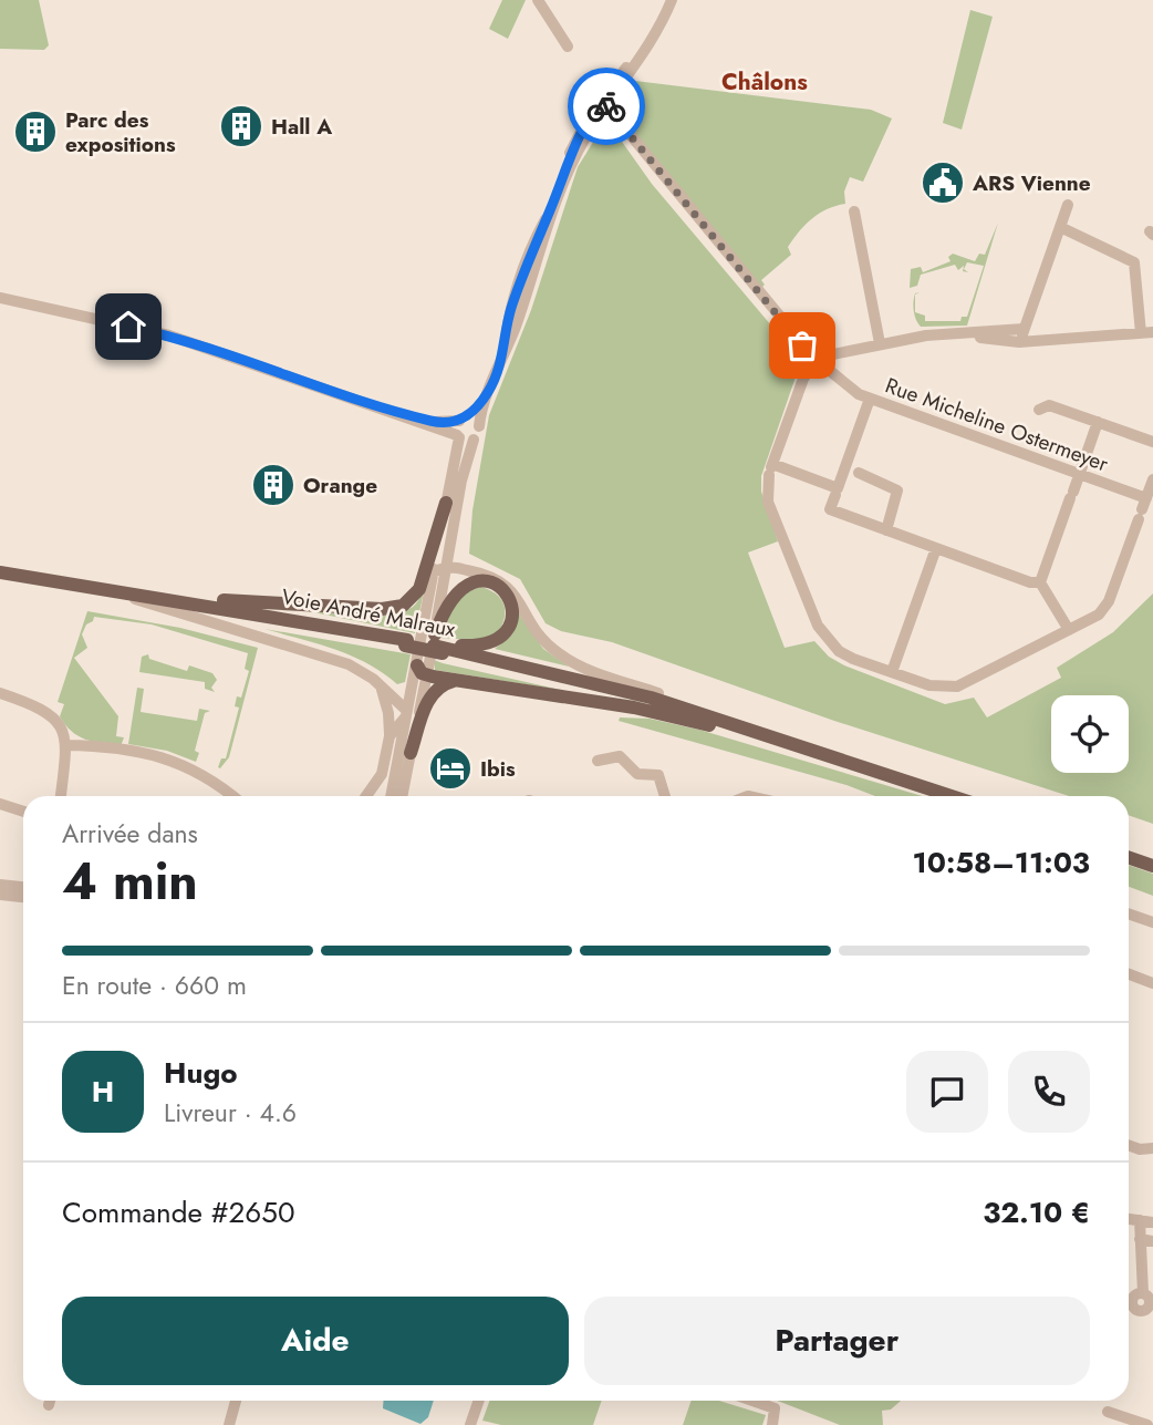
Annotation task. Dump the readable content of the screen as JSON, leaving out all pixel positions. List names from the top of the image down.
{
  "streets": {
    "main road": ["Voie André Malraux"],
    "street": ["Rue Micheline Ostermeyer"]
  },
  "districts": ["Châlons"],
  "places": {
    "building": ["Hall A", "Parc des expositions", "Orange"],
    "public building": ["ARS Vienne"],
    "hotel": ["Ibis"]
  },
  "page": {
    "heading": ["4 min", "Arrivée dans", "10:58–11:03"],
    "panel": [
      "Hugo",
      "Livreur · 4.6",
      "Commande #2650",
      "32.10 €"
    ],
    "bar": "En route · 660 m",
    "round": "H",
    "buttons": ["Aide", "Partager"]
  }
}
